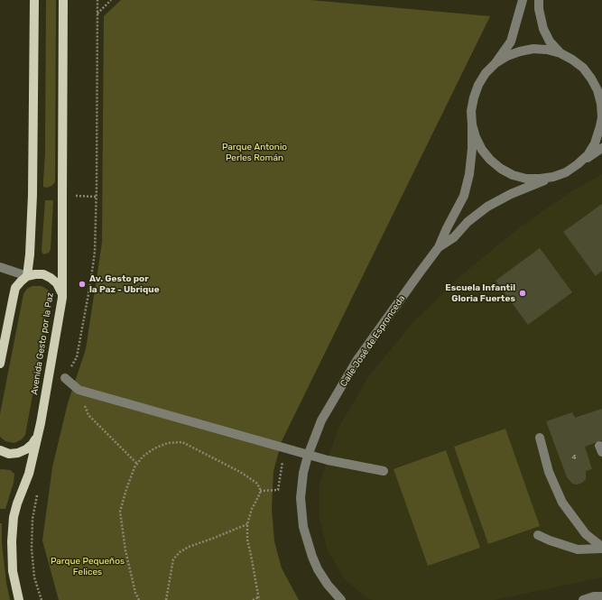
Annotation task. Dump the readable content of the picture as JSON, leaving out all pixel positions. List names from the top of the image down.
{
  "streets": {
    "main road": ["Avenida Gesto por la Paz"],
    "street": ["Calle José de Espronceda"]
  },
  "parks": ["Parque Antonio Perles Román", "Parque Pequeños Felices"],
  "places": ["Av. Gesto por la Paz - Ubrique", "Escuela Infantil Gloria Fuertes"],
  "house_numbers": ["4"]
}
